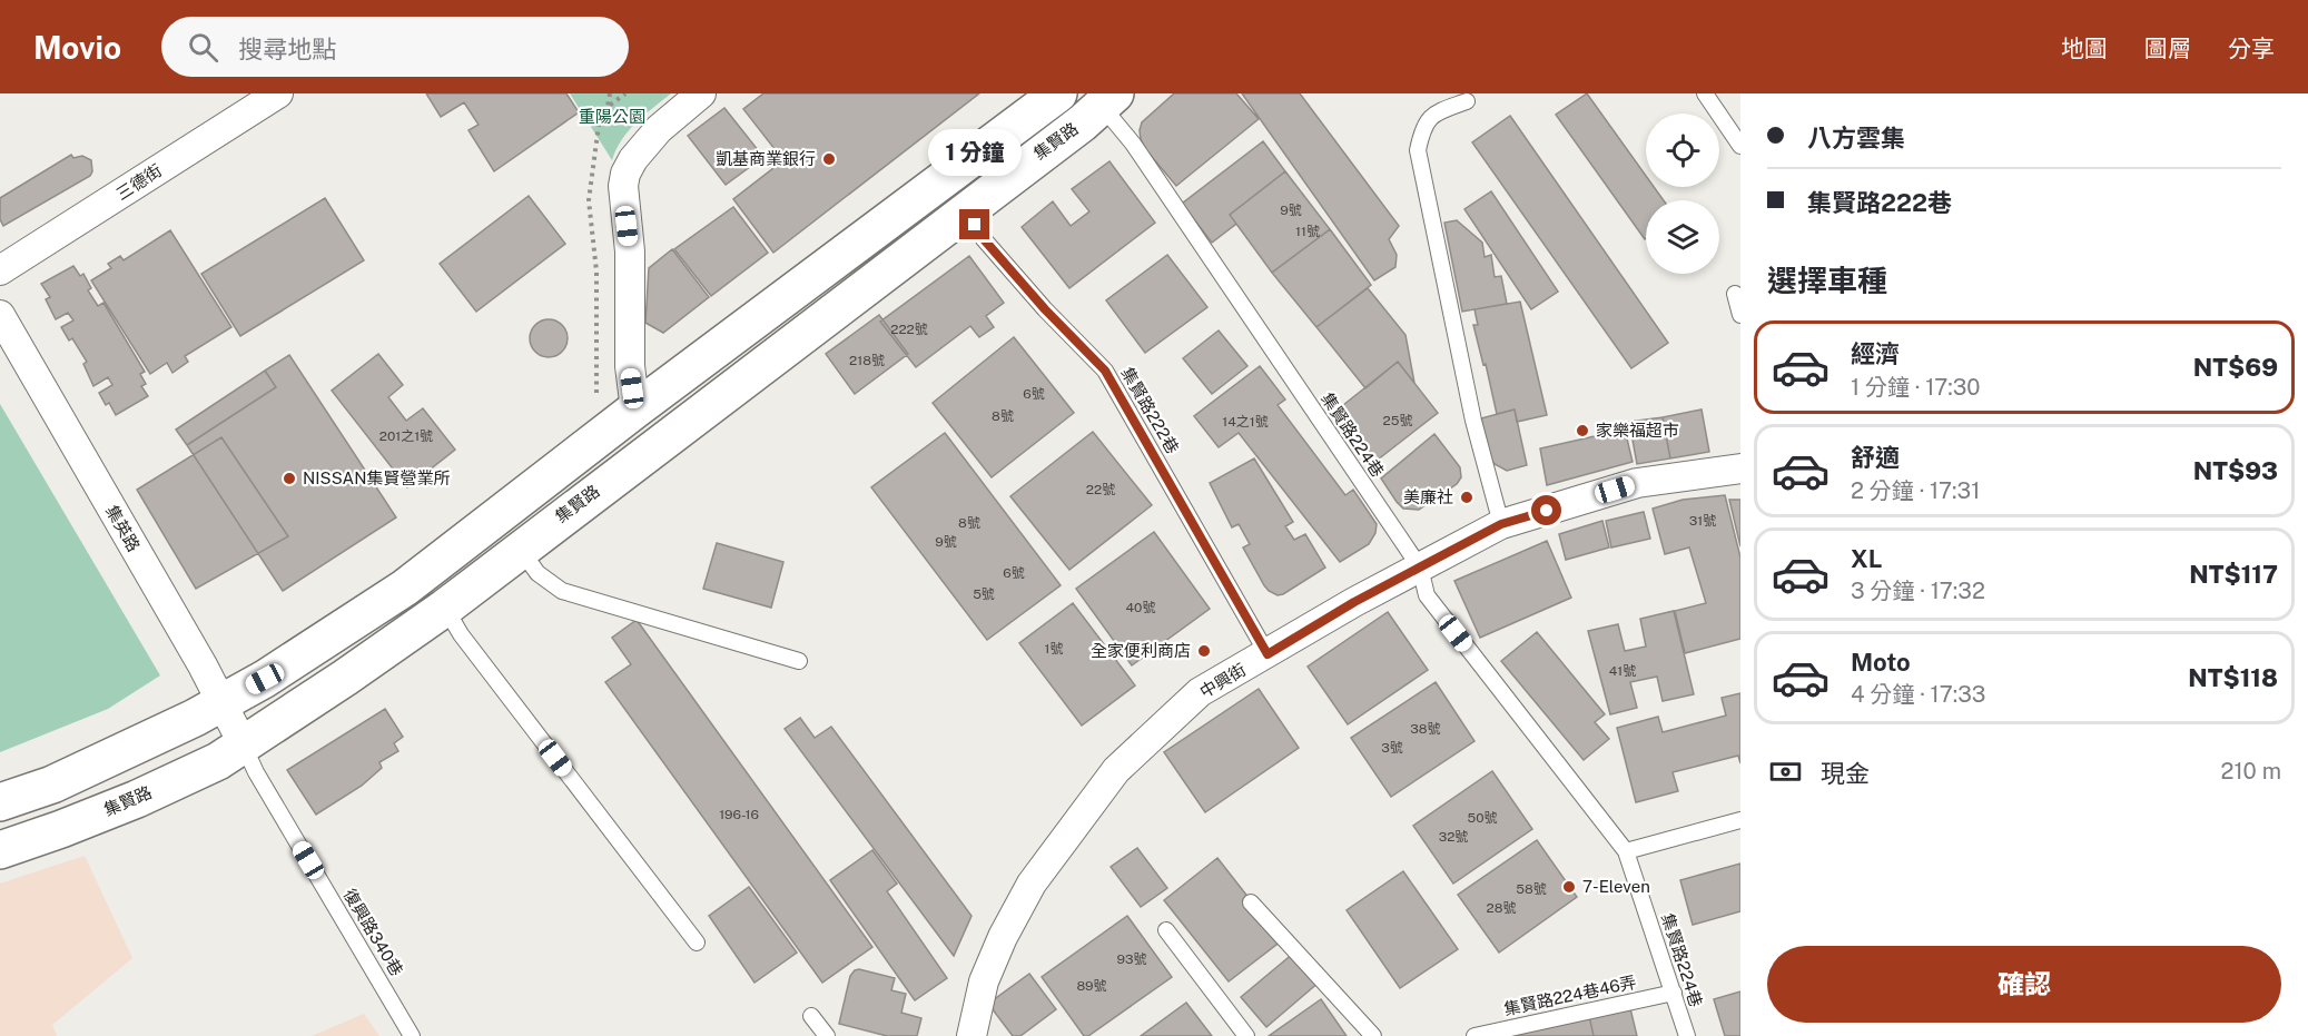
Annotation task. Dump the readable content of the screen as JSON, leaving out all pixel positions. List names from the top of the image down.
{
  "streets": {
    "main road": ["集賢路"],
    "street": ["三德街", "集英路", "中興街"],
    "lane": [
      "集賢路222巷",
      "集賢路224巷",
      "復興路340巷",
      "集賢路224巷46弄"
    ]
  },
  "crossings": [
    ["集賢路", "集賢路222巷"],
    ["集賢路", "集賢路224巷"],
    ["集賢路", "集英路"],
    ["集賢路", "復興路340巷"],
    ["集賢路222巷", "中興街"],
    ["集賢路224巷", "中興街"],
    ["集賢路224巷", "集賢路224巷46弄"],
    ["集英路", "復興路340巷"]
  ],
  "parks": ["重陽公園"],
  "places": [
    "凱基商業銀行",
    "家樂福超市",
    "NISSAN集賢營業所",
    "美廉社",
    "全家便利商店",
    "7-Eleven"
  ],
  "house_numbers": [
    "9號",
    "11號",
    "222號",
    "218號",
    "6號",
    "8號",
    "25號",
    "14之1號",
    "201之1號",
    "22號",
    "31號",
    "8號",
    "9號",
    "6號",
    "5號",
    "40號",
    "1號",
    "41號",
    "38號",
    "3號",
    "196-16",
    "50號",
    "32號",
    "58號",
    "28號",
    "93號",
    "89號"
  ],
  "page": {
    "header": "Movio",
    "search": "搜尋地點",
    "nav": ["地圖", "圖層", "分享"],
    "banner": ["八方雲集", "集賢路222巷"],
    "bubble": "1 分鐘",
    "heading": "選擇車種",
    "list": [
      {
        "name": "經濟",
        "note": "1 分鐘 · 17:30",
        "value": "NT$69"
      },
      {
        "name": "舒適",
        "note": "2 分鐘 · 17:31",
        "value": "NT$93"
      },
      {
        "name": "XL",
        "note": "3 分鐘 · 17:32",
        "value": "NT$117"
      },
      {
        "name": "Moto",
        "note": "4 分鐘 · 17:33",
        "value": "NT$118"
      }
    ],
    "pay": ["現金", "210 m"],
    "buttons": "確認"
  }
}
